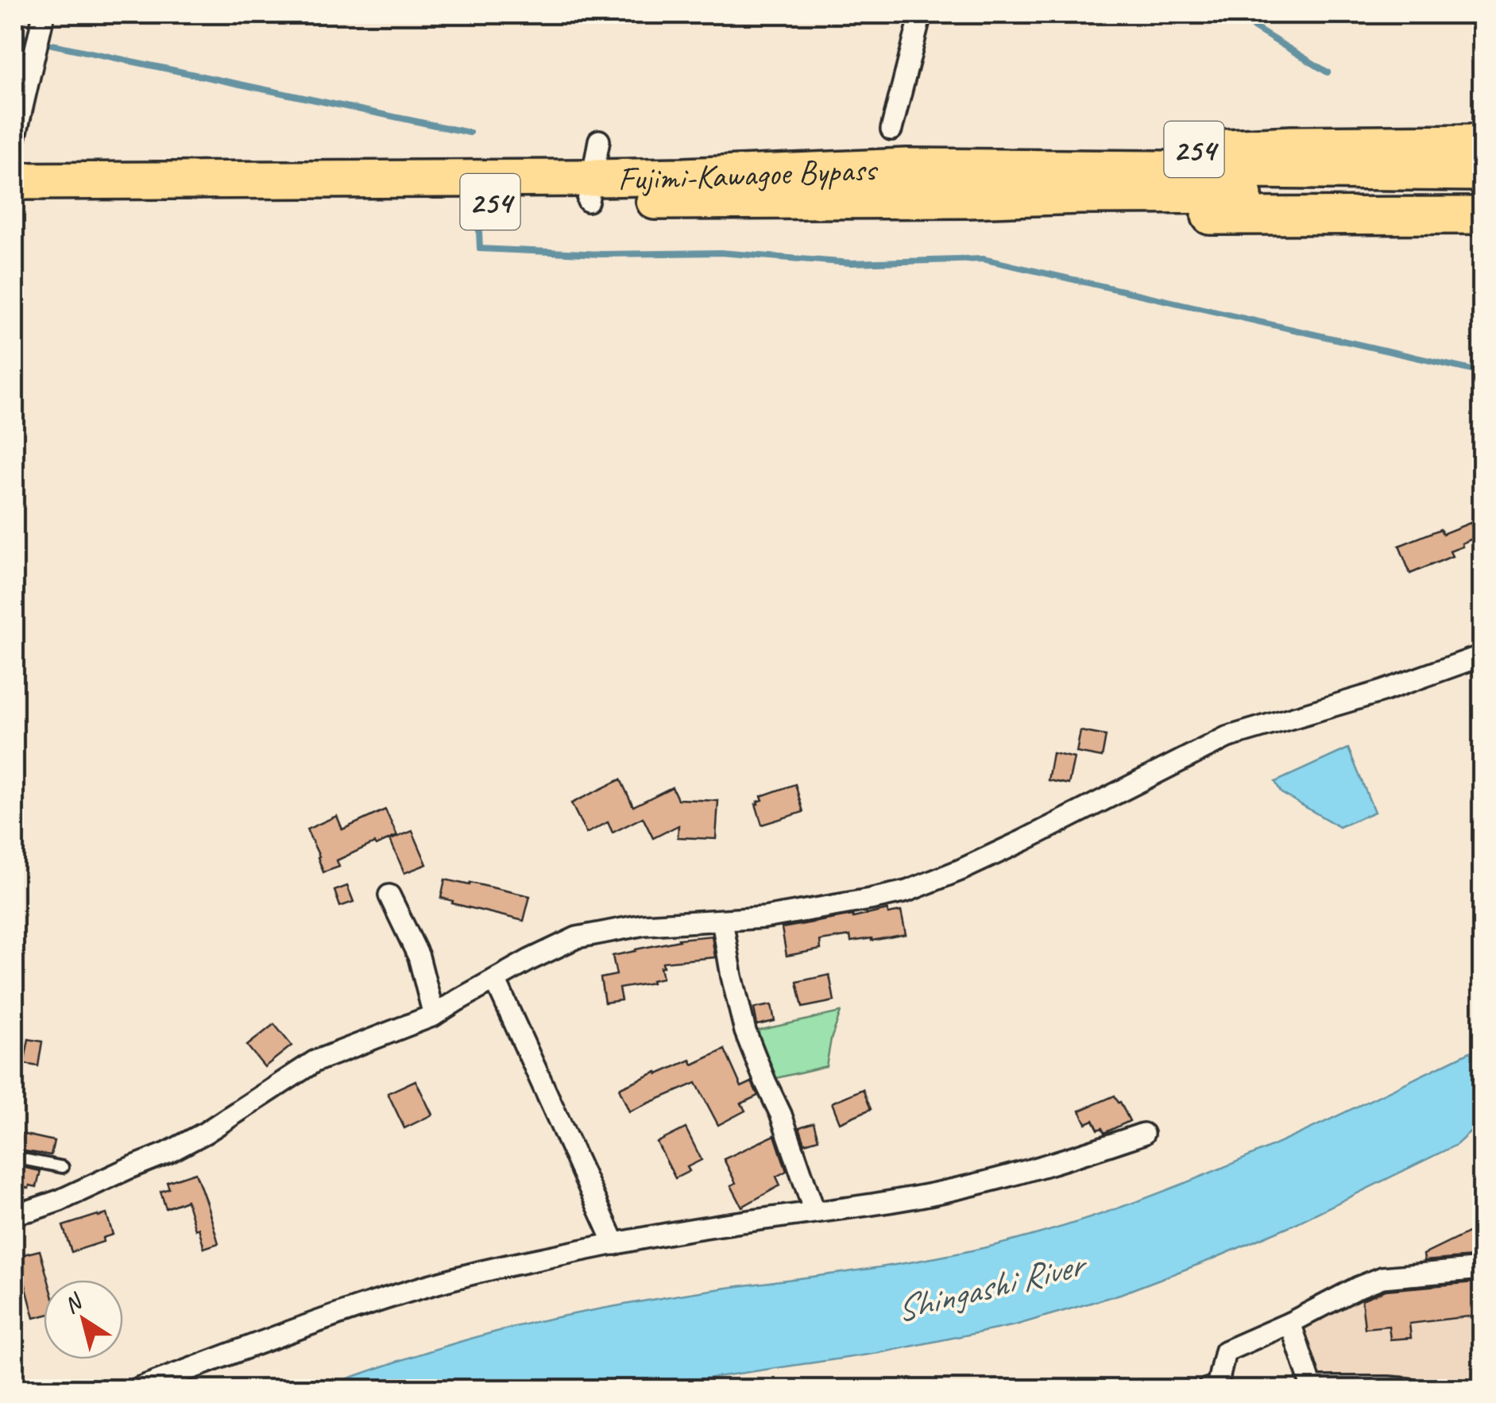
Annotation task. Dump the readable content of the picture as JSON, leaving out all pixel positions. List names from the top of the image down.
{
  "streets": {
    "highway": ["254", "Fujimi-Kawagoe Bypass"]
  },
  "crossings": [
    ["254", "Fujimi-Kawagoe Bypass"]
  ],
  "water": ["Shingashi River"],
  "north": "top left"
}
